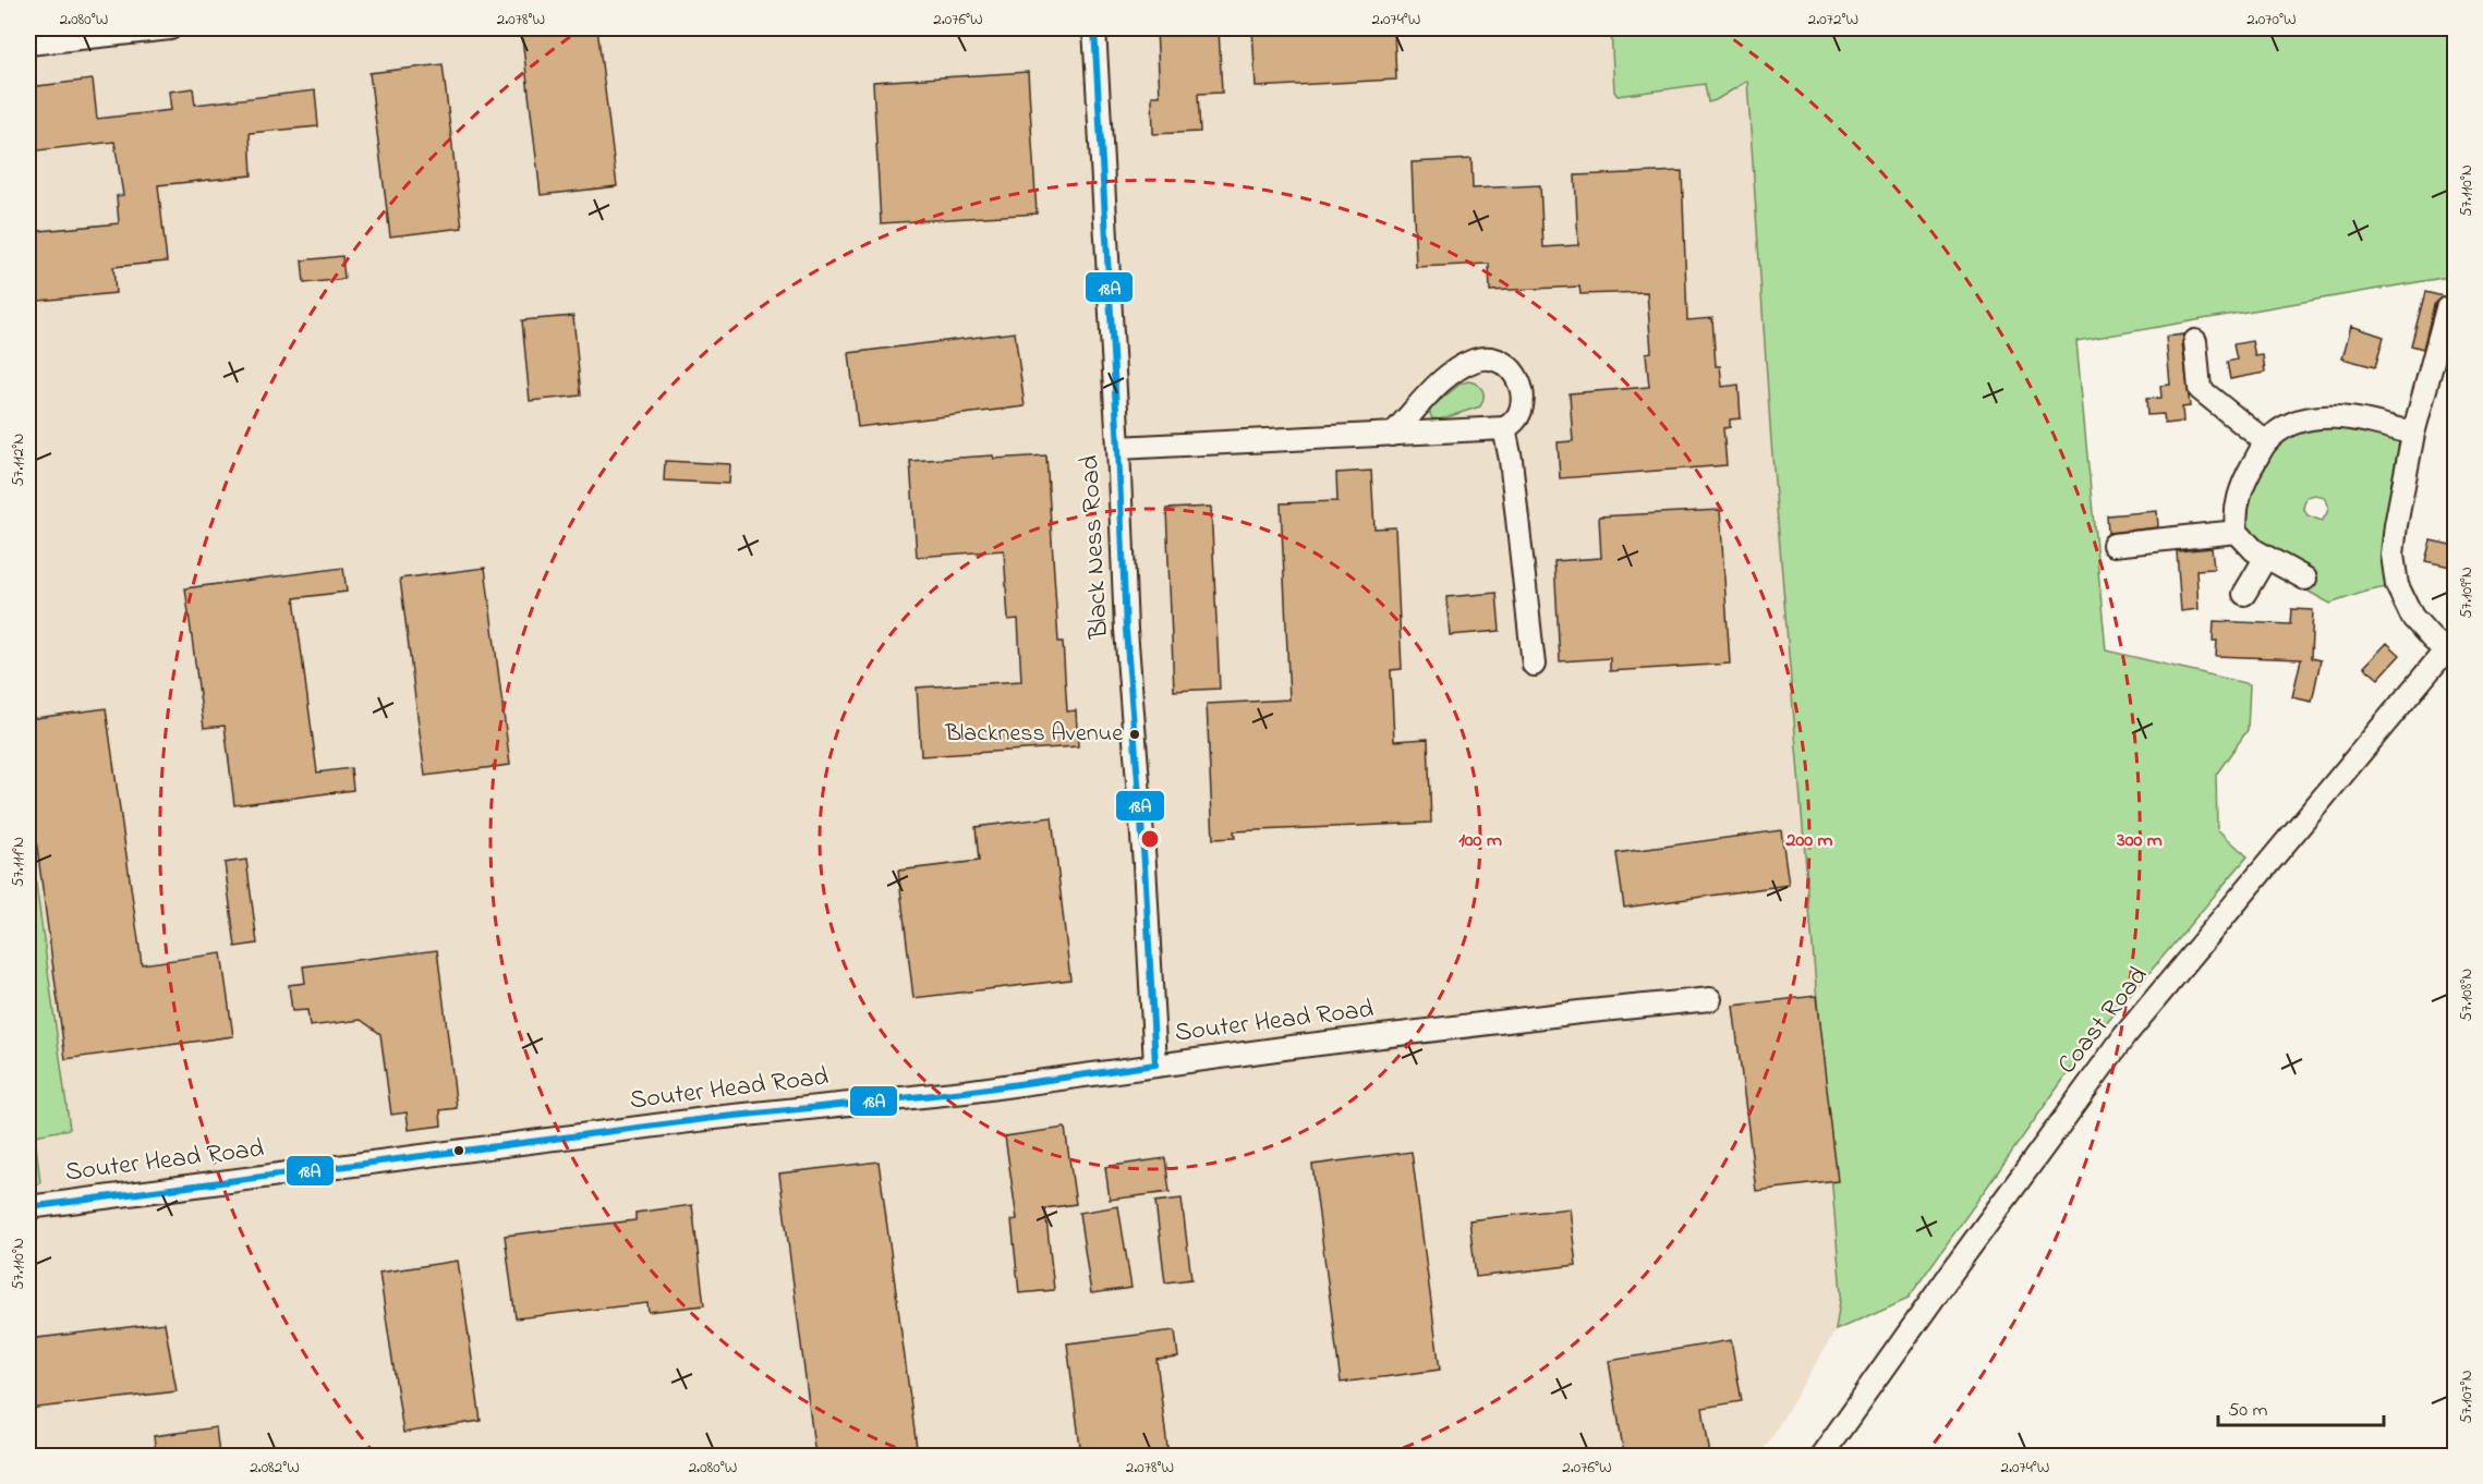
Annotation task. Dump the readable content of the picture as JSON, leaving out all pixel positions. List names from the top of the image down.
{
  "streets": {
    "street": ["Black Ness Road", "Coast Road", "Souter Head Road"]
  },
  "crossings": [
    ["Black Ness Road", "Souter Head Road"]
  ],
  "places": ["Blackness Avenue"],
  "lines": ["transit line 18A"],
  "scale_bar": "50 m",
  "coordinates": [
    "2.080°W",
    "2.078°W",
    "2.076°W",
    "2.074°W",
    "2.072°W",
    "2.070°W",
    "57.110°N",
    "57.112°N",
    "57.109°N",
    "57.111°N",
    "57.108°N",
    "57.107°N",
    "2.082°W"
  ],
  "rings": ["100 m", "200 m", "300 m"]
}
